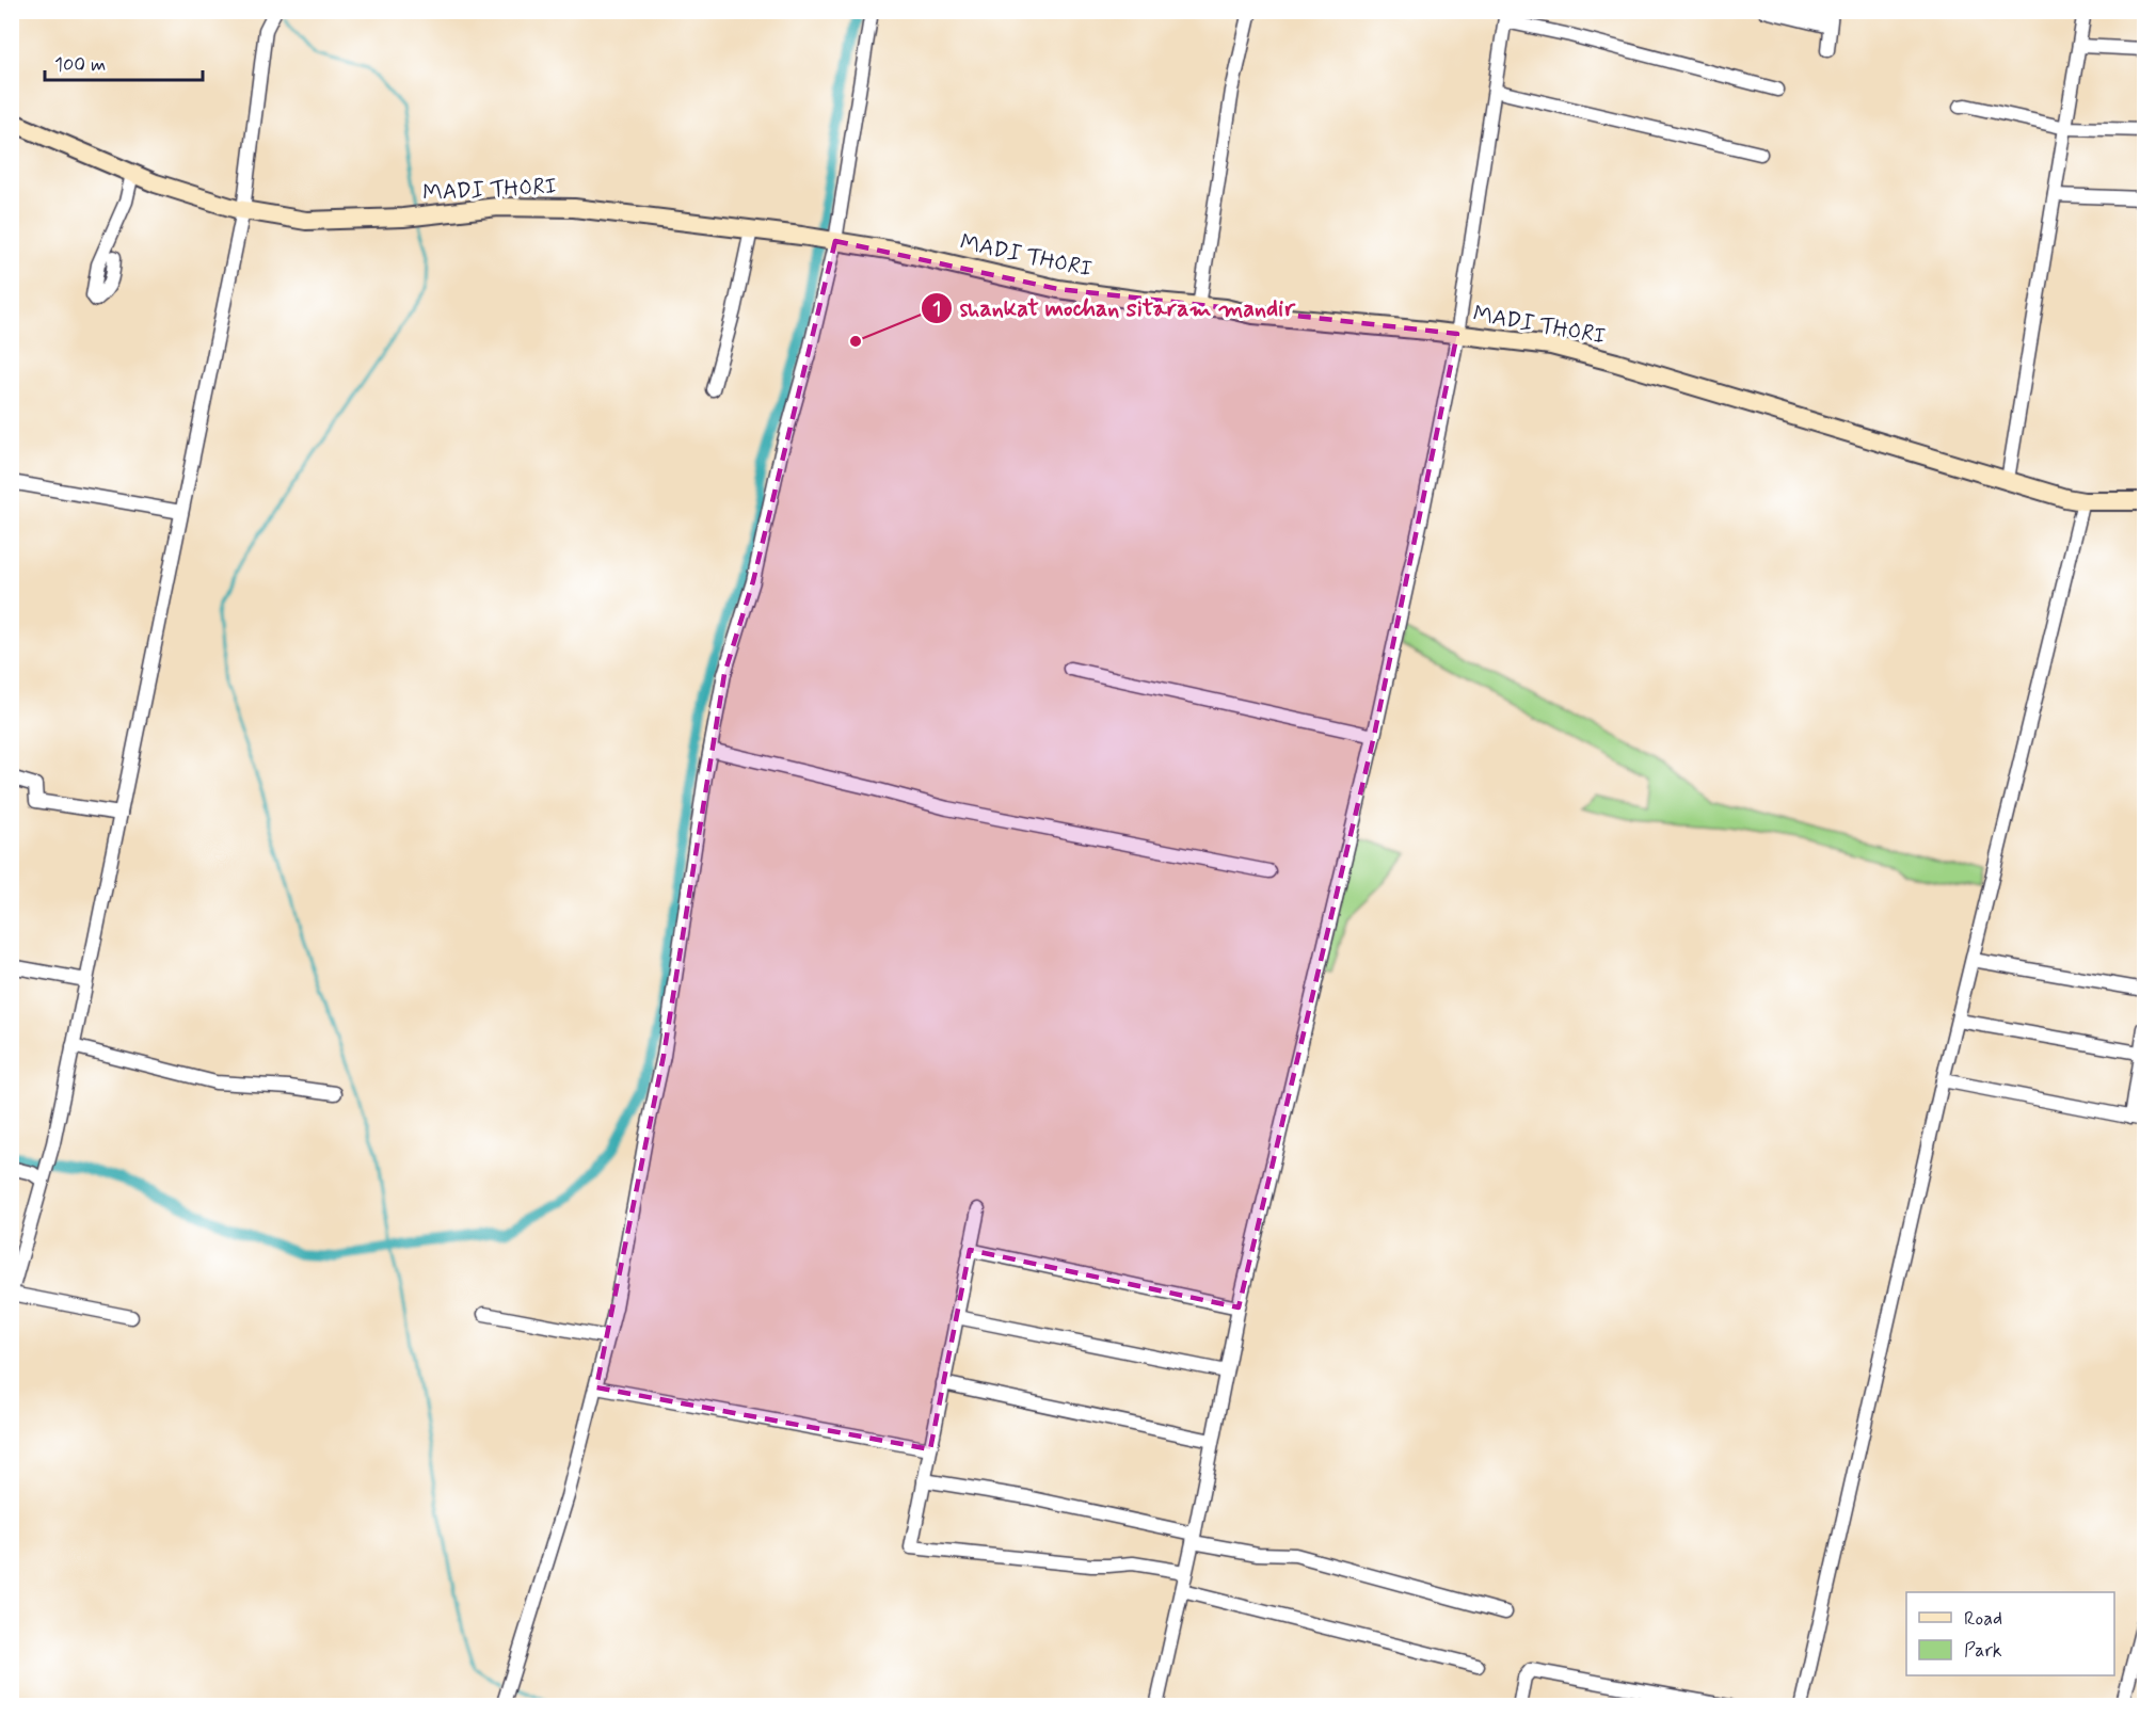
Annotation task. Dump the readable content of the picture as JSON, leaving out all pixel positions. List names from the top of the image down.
{
  "streets": {
    "main road": ["MADI THORI"]
  },
  "places": ["shankat mochan sitaram mandir"],
  "legend": ["Road", "Park"],
  "scale_bar": "100 m"
}
